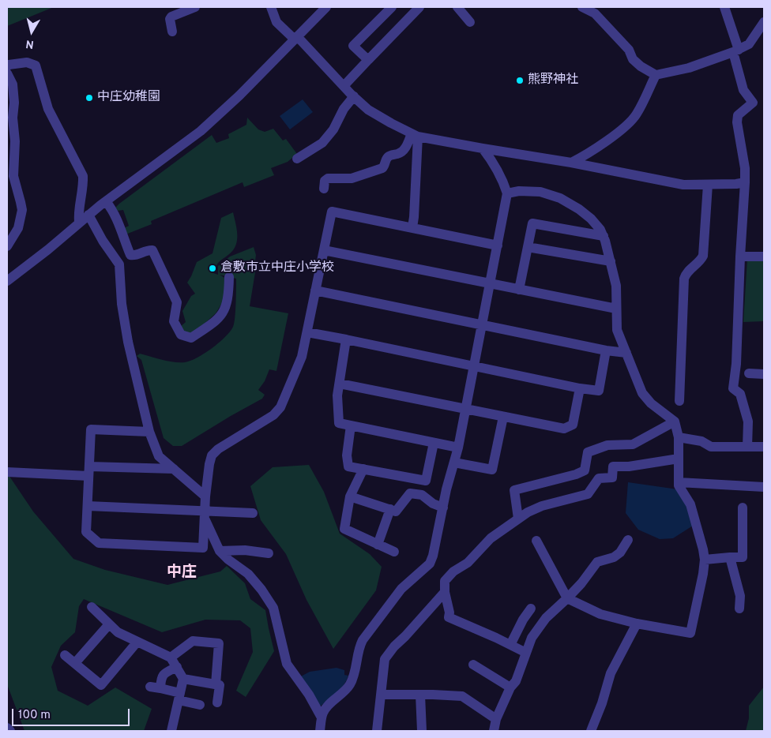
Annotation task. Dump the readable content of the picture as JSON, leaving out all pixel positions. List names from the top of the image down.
{
  "districts": ["中庄"],
  "places": ["熊野神社", "中庄幼稚園", "倉敷市立中庄小学校"],
  "scale_bar": "100 m",
  "north": "bottom"
}
